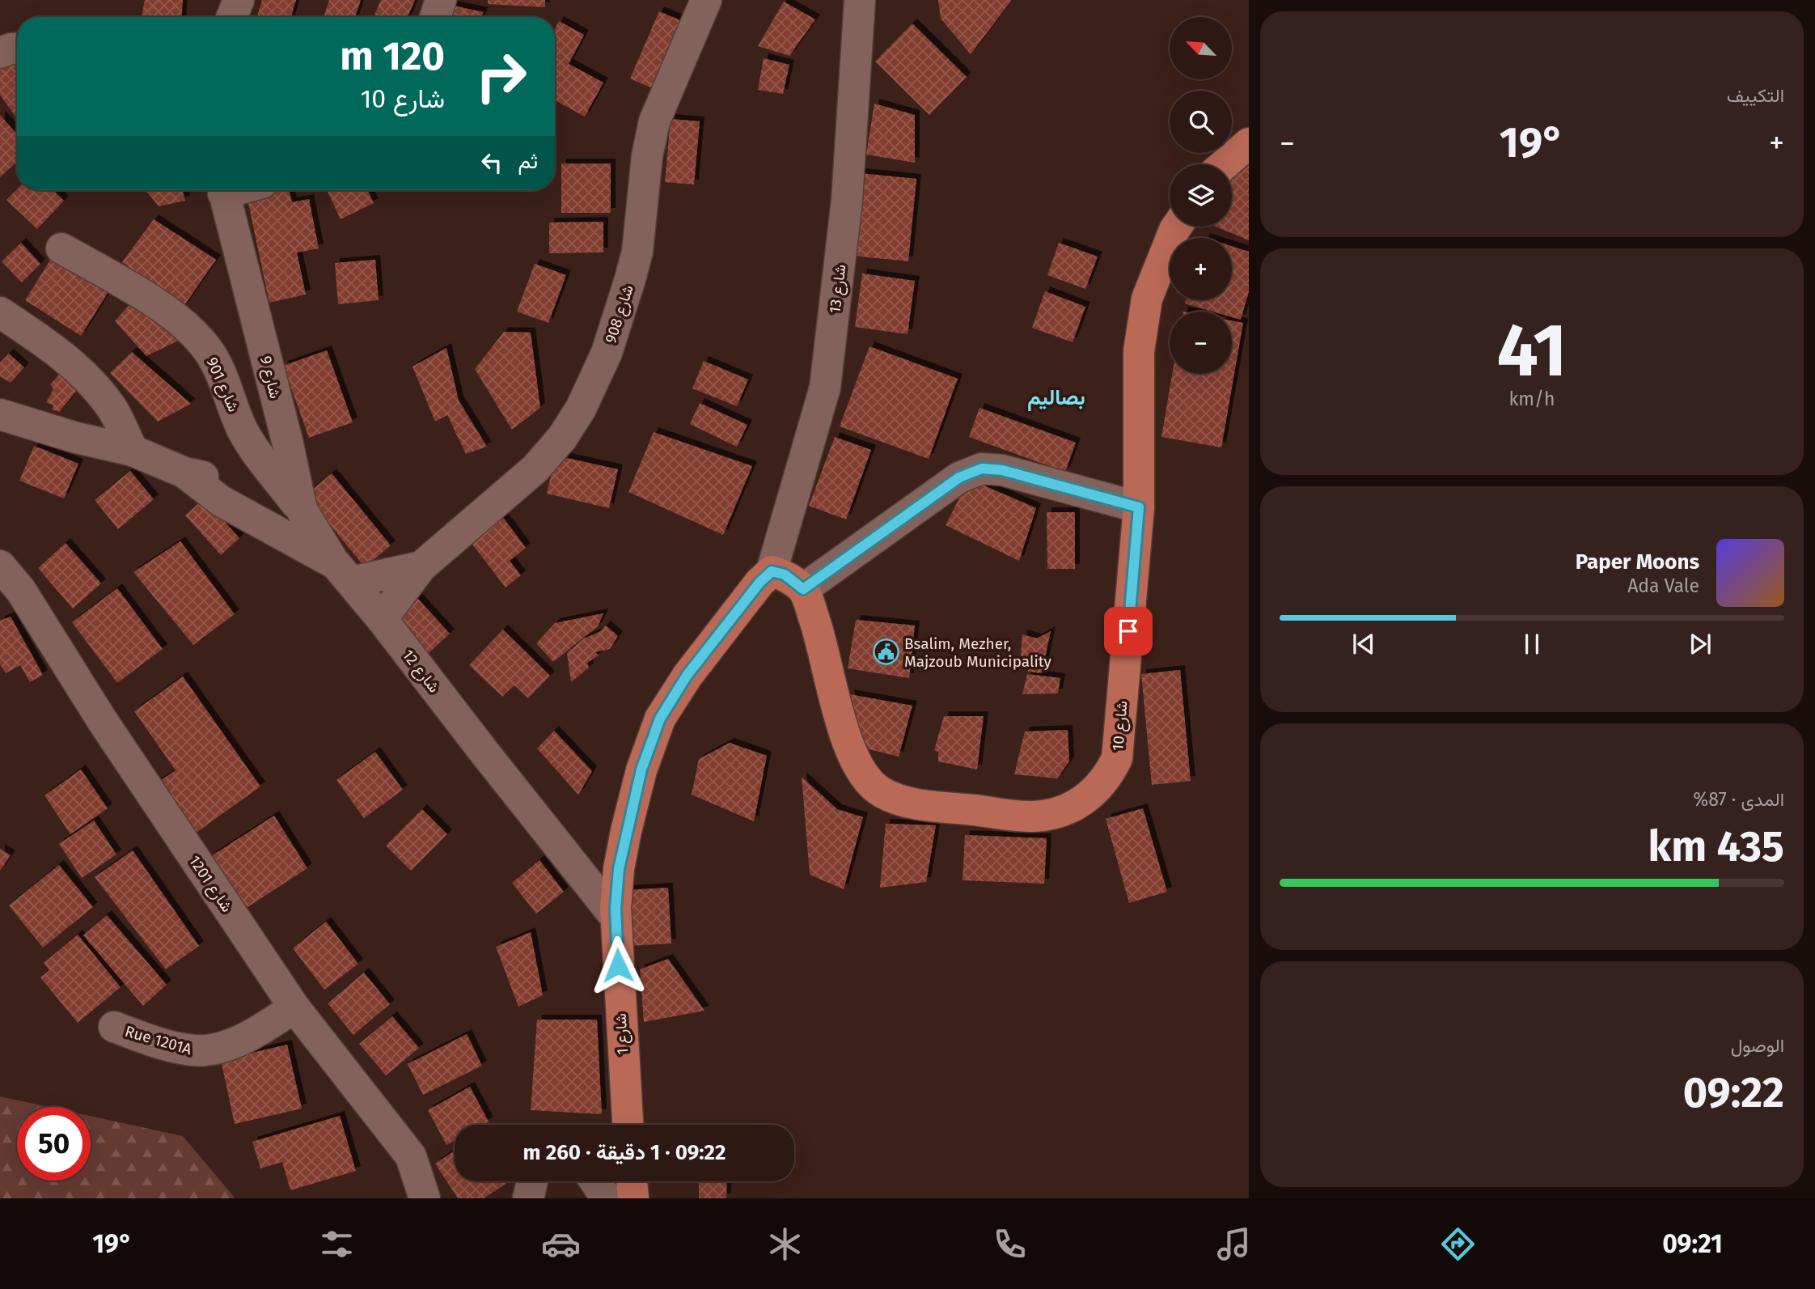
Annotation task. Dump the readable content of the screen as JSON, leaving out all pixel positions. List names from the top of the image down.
{
  "streets": {
    "main road": ["شارع 10", "شارع 1"],
    "street": [
      "شارع 13",
      "شارع 908",
      "شارع 9",
      "شارع 901",
      "شارع 12",
      "شارع 1201",
      "Rue 1201A"
    ]
  },
  "crossings": [
    ["شارع 13", "شارع 1"],
    ["شارع 908", "شارع 9"],
    ["شارع 908", "شارع 12"],
    ["شارع 9", "شارع 901"],
    ["شارع 9", "شارع 12"],
    ["شارع 12", "شارع 1"],
    ["شارع 1201", "Rue 1201A"]
  ],
  "districts": ["بصاليم"],
  "places": {
    "public building": ["Bsalim, Mezher, Majzoub Municipality"]
  },
  "north": "top left",
  "page": {
    "tile": [
      "التكييف",
      ["41", "km/h"],
      ["المدى · 87%", "435 km"],
      ["الوصول", "09:22"]
    ],
    "map_buttons": ["+", "−"],
    "turn": ["120 m", "شارع 10"],
    "heat": ["−", "19°", "+"],
    "then": "ثم",
    "song": ["Paper Moons", "Ada Vale"],
    "limit": "50",
    "trip": "09:22 · 1 دقيقة · 260 m",
    "tabs": ["09:21", "19°"]
  }
}
